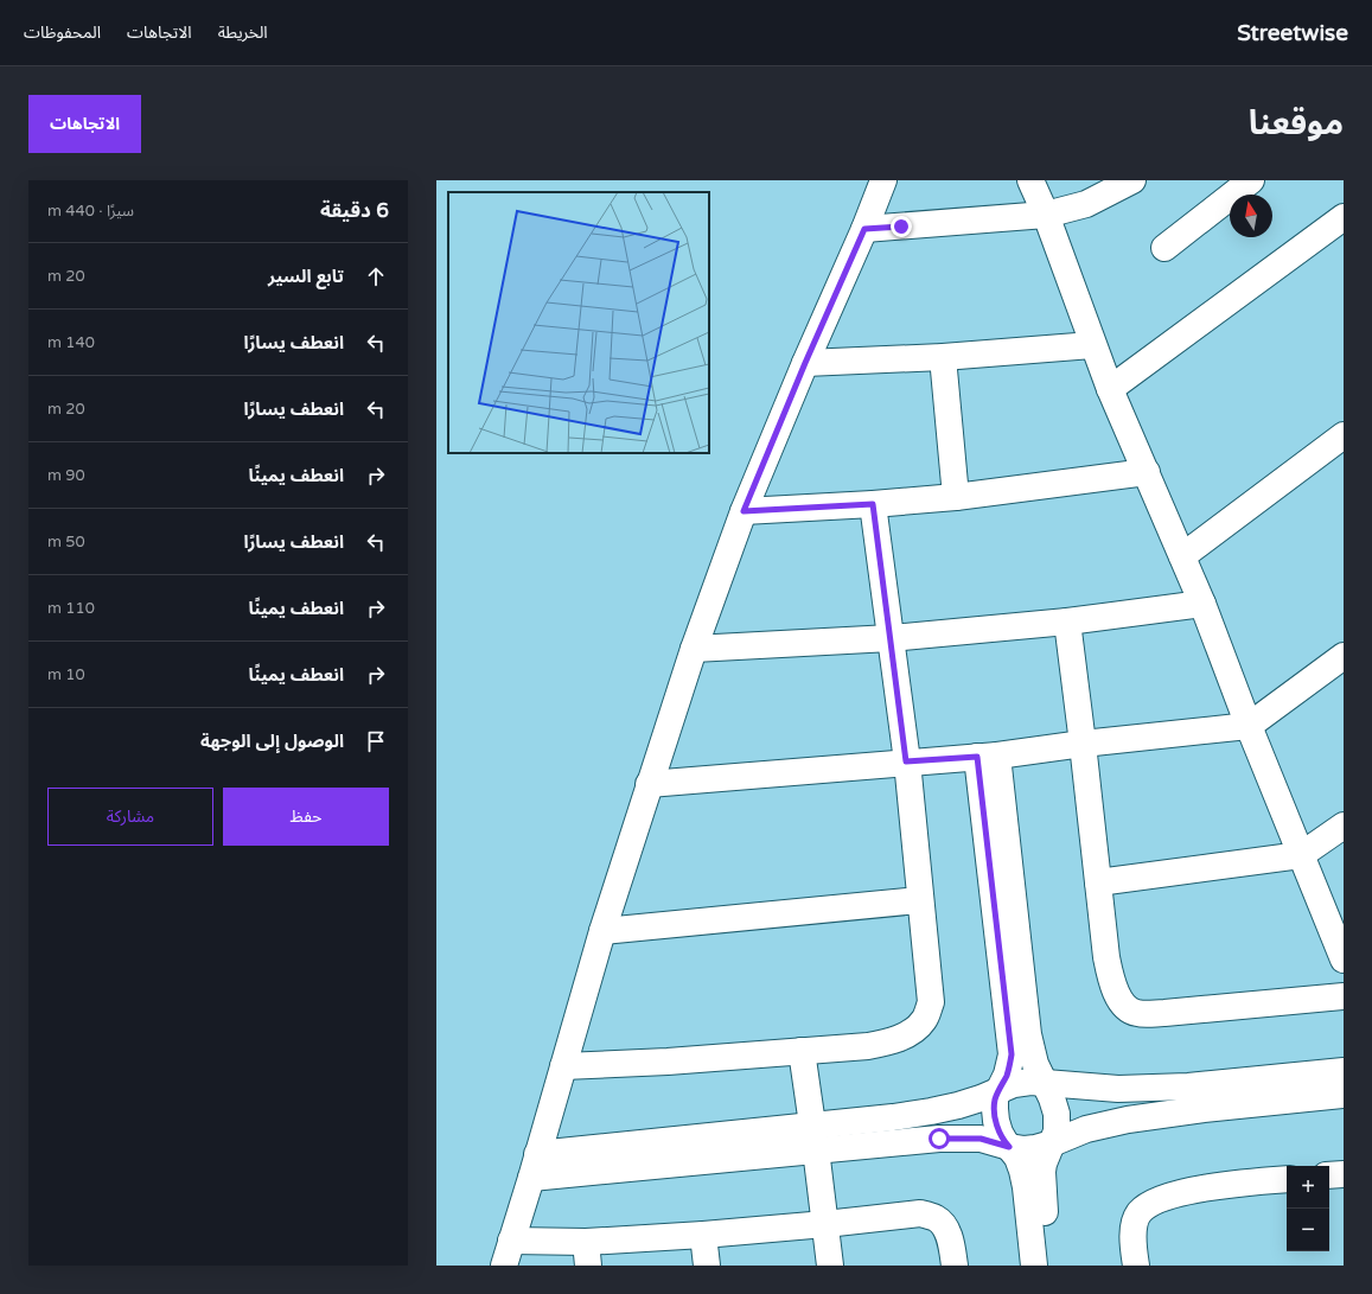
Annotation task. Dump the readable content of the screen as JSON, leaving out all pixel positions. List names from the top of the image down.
{
  "north": "top",
  "page": {
    "header": "Streetwise",
    "nav": ["الخريطة", "الاتجاهات", "المحفوظات"],
    "title": "موقعنا",
    "buttons": [
      "الاتجاهات",
      ["حفظ", "مشاركة"]
    ],
    "heading": ["6 دقيقة", "سيرًا · 440 m"],
    "list": [
      ["تابع السير", "20 m"],
      ["انعطف يسارًا", "140 m"],
      ["انعطف يسارًا", "20 m"],
      ["انعطف يمينًا", "90 m"],
      ["انعطف يسارًا", "50 m"],
      ["انعطف يمينًا", "110 m"],
      ["انعطف يمينًا", "10 m"],
      "الوصول إلى الوجهة"
    ],
    "map_buttons": ["+", "−"]
  }
}
